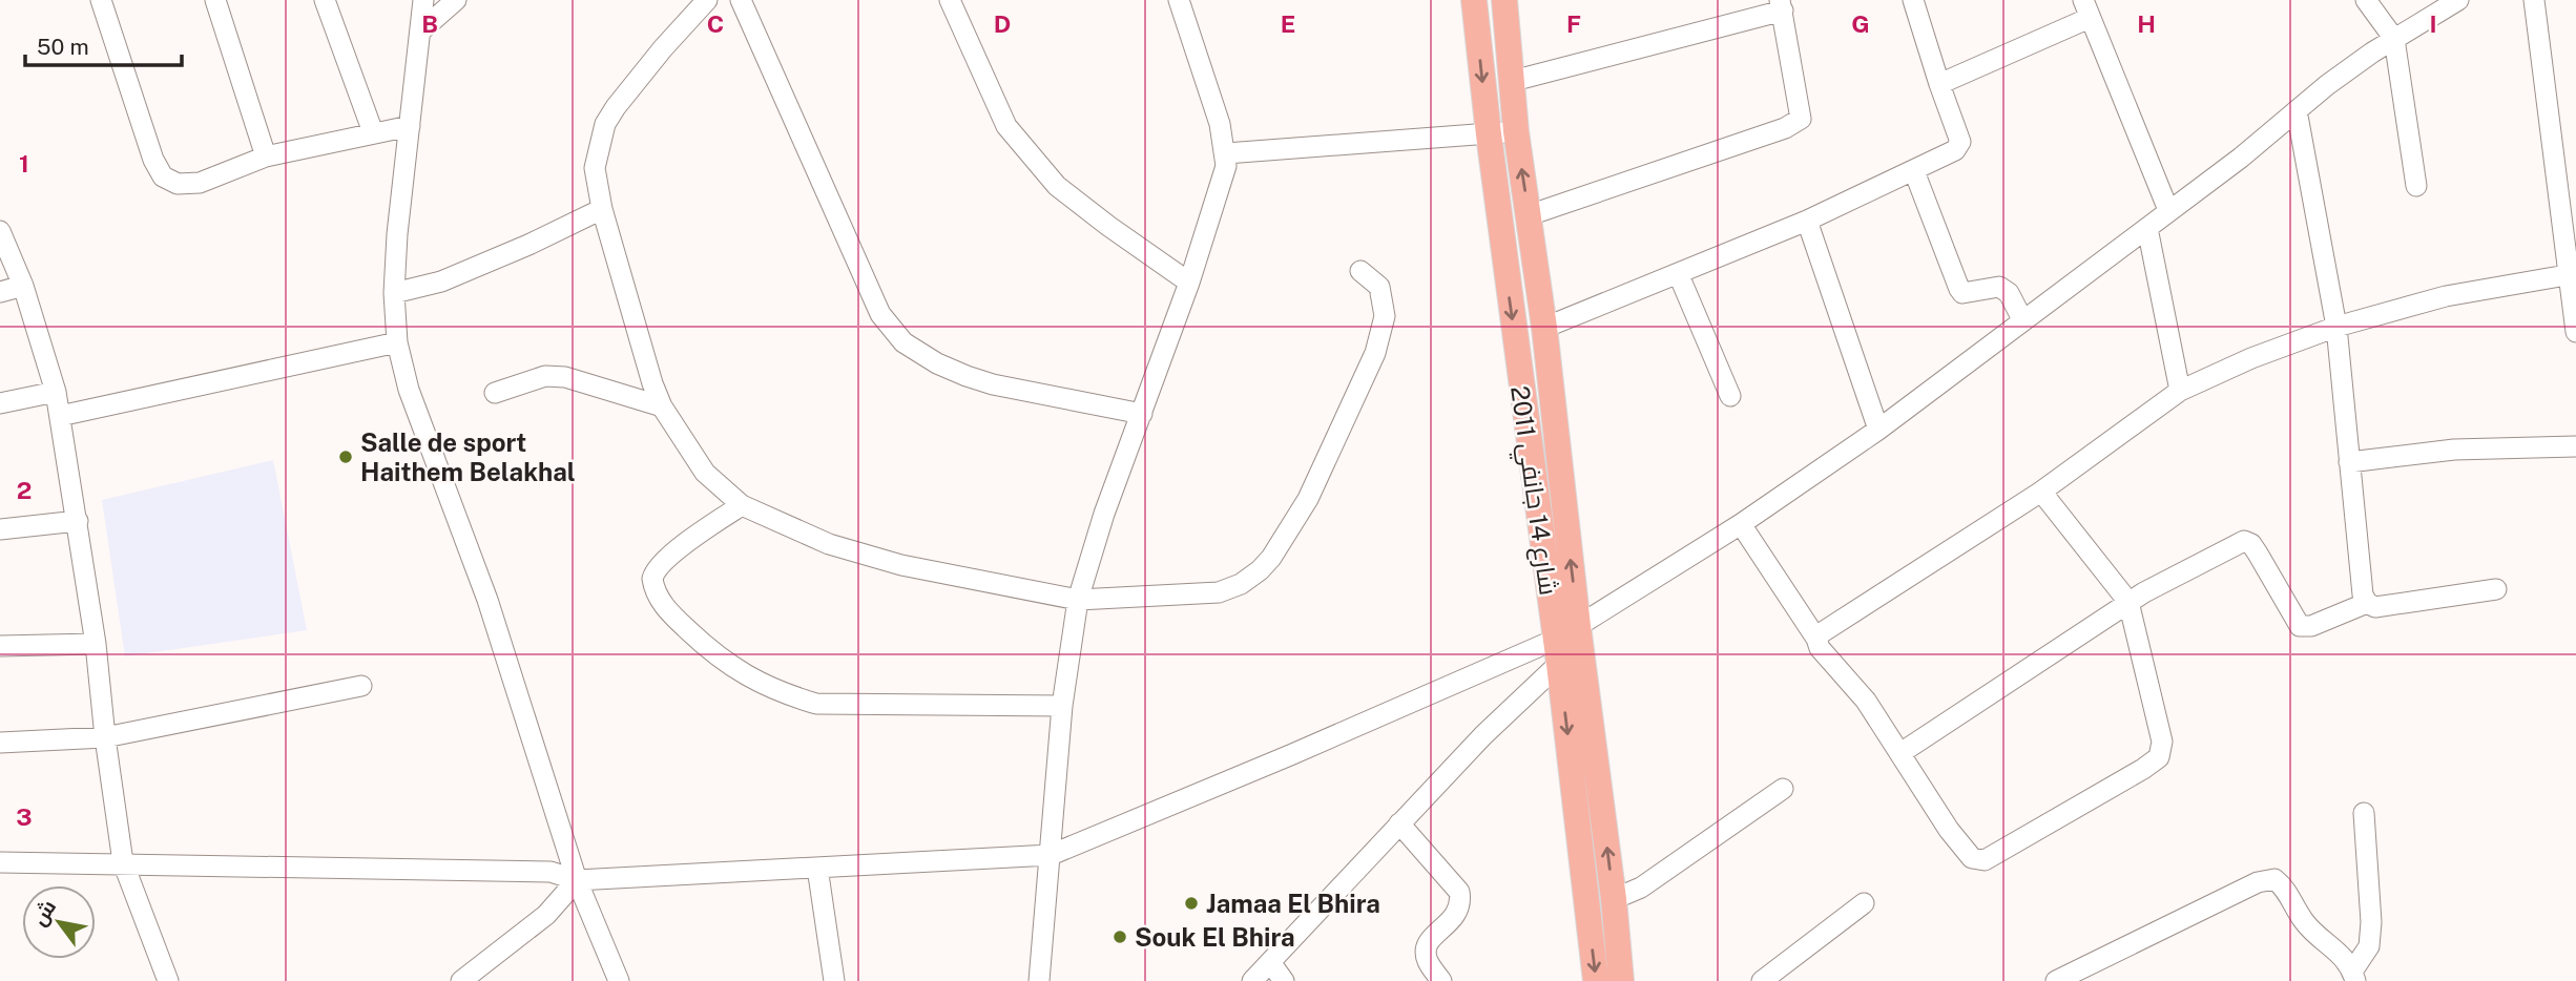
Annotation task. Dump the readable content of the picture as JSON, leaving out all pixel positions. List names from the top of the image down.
{
  "streets": {
    "main road": ["شارع 14 جانفي 2011"]
  },
  "places": ["Salle de sport Haithem Belakhal", "Jamaa El Bhira", "Souk El Bhira"],
  "scale_bar": "50 m",
  "north": "top left",
  "grid": {
    "columns": [
      "B",
      "C",
      "D",
      "E",
      "F",
      "G",
      "H",
      "I"
    ],
    "rows": ["1", "2", "3"]
  }
}
